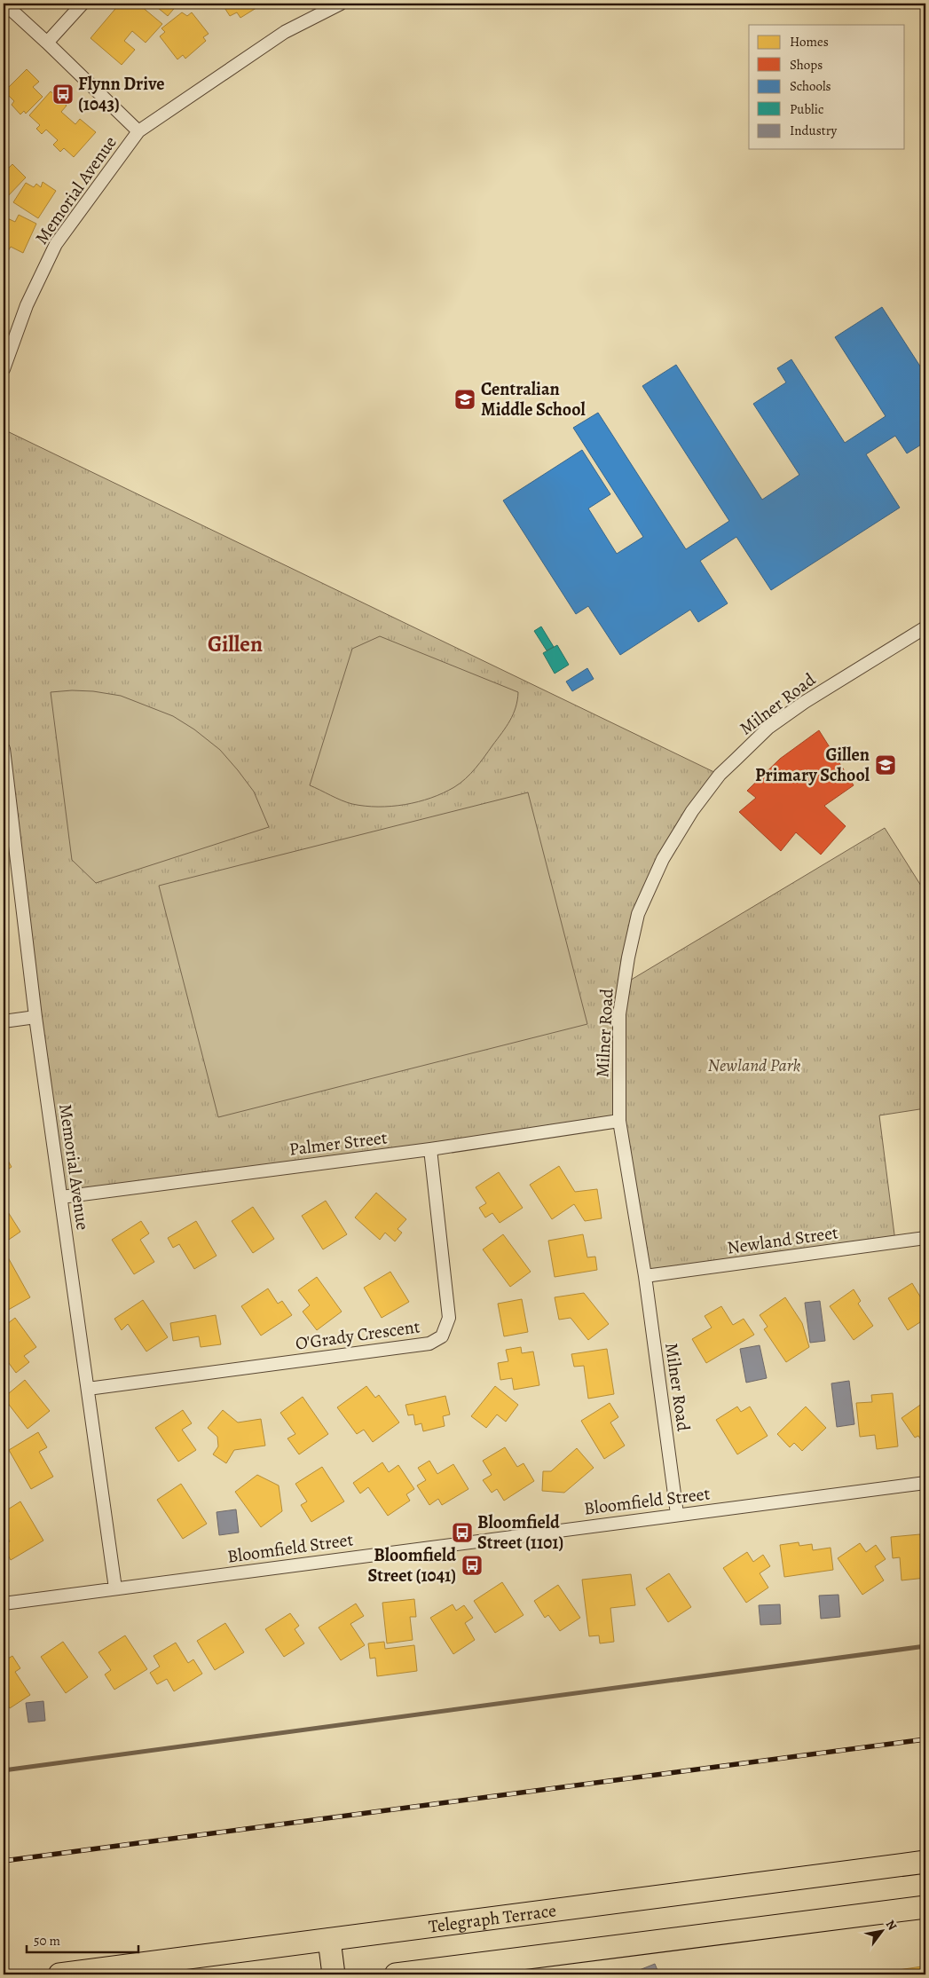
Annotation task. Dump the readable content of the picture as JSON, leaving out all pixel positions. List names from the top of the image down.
{
  "streets": {
    "highway": ["Telegraph Terrace"],
    "street": [
      "Memorial Avenue",
      "Milner Road",
      "Palmer Street",
      "Newland Street",
      "O'Grady Crescent",
      "Bloomfield Street"
    ]
  },
  "crossings": [
    ["Memorial Avenue", "Palmer Street"],
    ["Memorial Avenue", "O'Grady Crescent"],
    ["Memorial Avenue", "Bloomfield Street"],
    ["Milner Road", "Palmer Street"],
    ["Milner Road", "Newland Street"],
    ["Milner Road", "Bloomfield Street"],
    ["Palmer Street", "O'Grady Crescent"]
  ],
  "districts": ["Gillen"],
  "parks": ["Newland Park"],
  "places": {
    "bus stop": ["Flynn Drive (1043)", "Bloomfield Street (1101)", "Bloomfield Street (1041)"],
    "school or university": ["Centralian Middle School", "Gillen Primary School"]
  },
  "legend": [
    "Homes",
    "Shops",
    "Schools",
    "Public",
    "Industry"
  ],
  "scale_bar": "50 m",
  "north": "top right"
}
